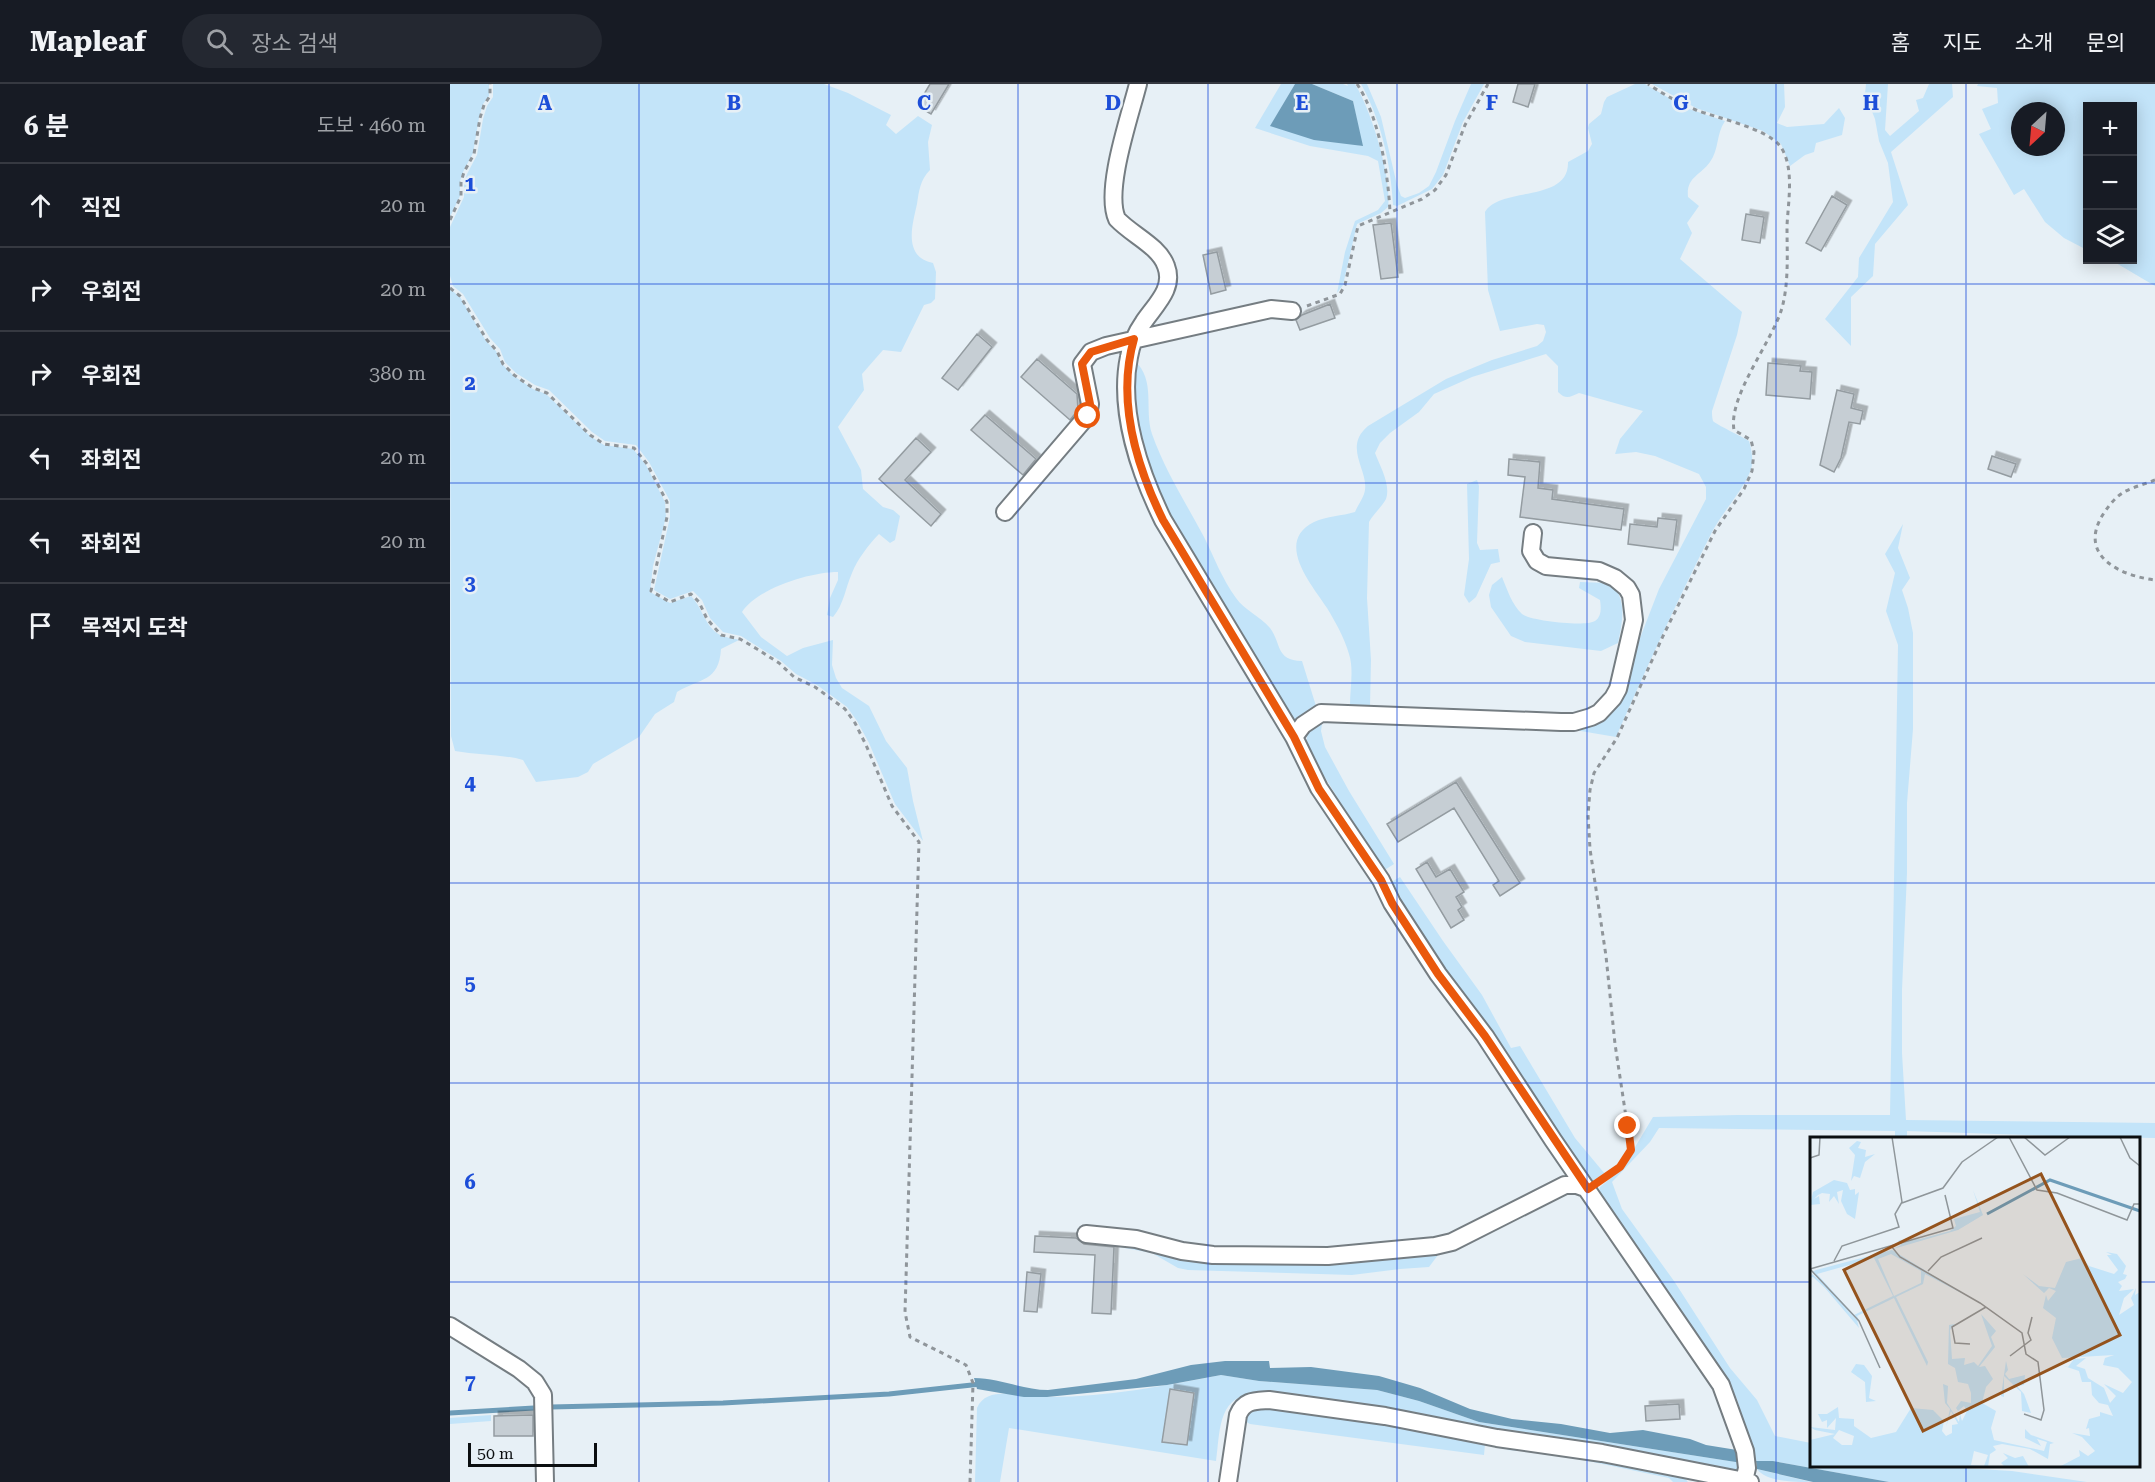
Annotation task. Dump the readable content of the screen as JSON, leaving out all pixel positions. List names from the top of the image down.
{
  "scale_bar": "50 m",
  "north": "bottom left",
  "page": {
    "header": "Mapleaf",
    "search": "장소 검색",
    "nav": [
      "홈",
      "지도",
      "소개",
      "문의"
    ],
    "heading": ["6 분", "도보 · 460 m"],
    "map_buttons": ["+", "−"],
    "list": [
      ["직진", "20 m"],
      ["우회전", "20 m"],
      ["우회전", "380 m"],
      ["좌회전", "20 m"],
      ["좌회전", "20 m"],
      "목적지 도착"
    ],
    "scale": "50 m"
  },
  "grid": {
    "columns": [
      "A",
      "B",
      "C",
      "D",
      "E",
      "F",
      "G",
      "H"
    ],
    "rows": [
      "1",
      "2",
      "3",
      "4",
      "5",
      "6",
      "7"
    ]
  }
}
